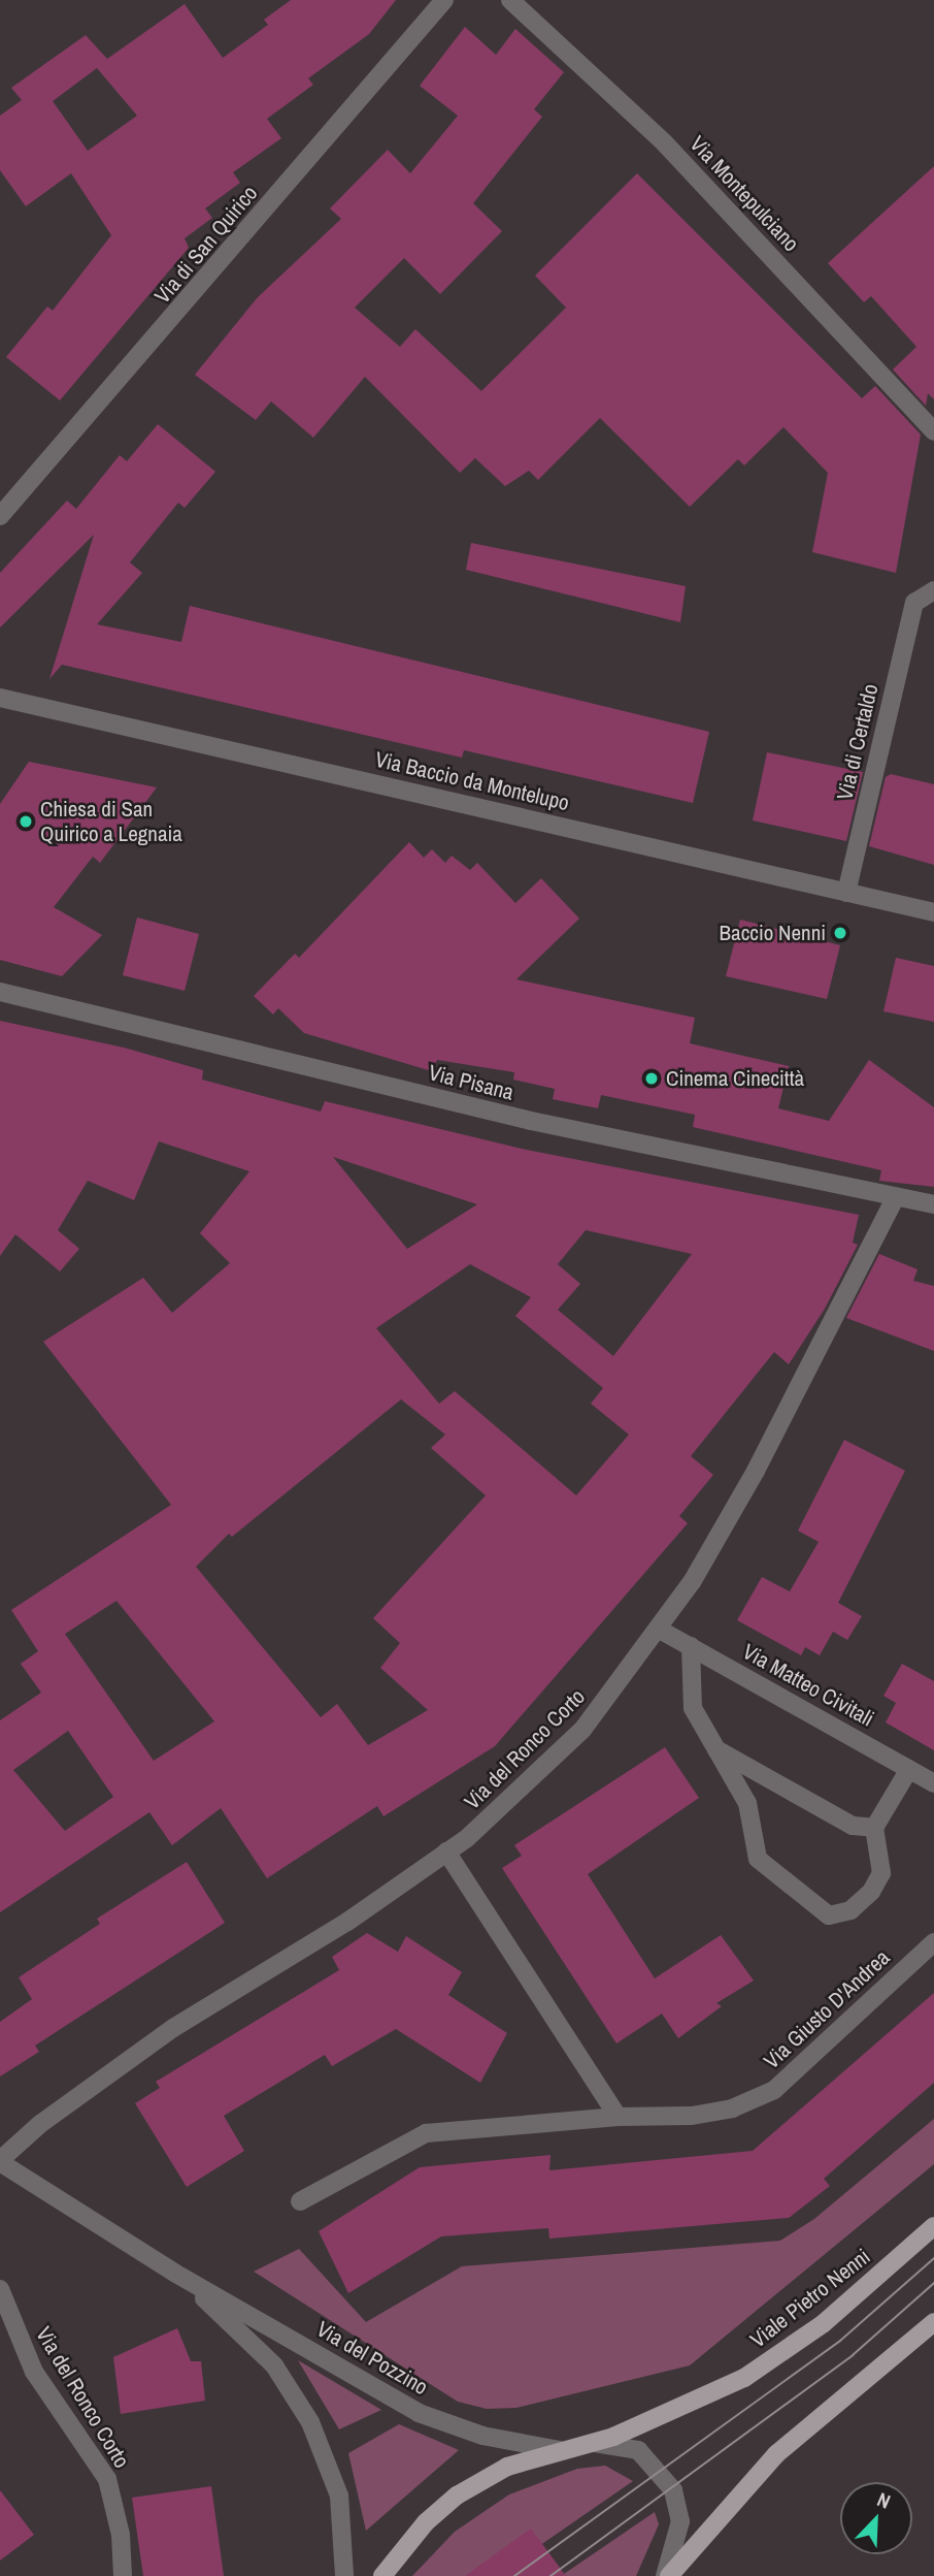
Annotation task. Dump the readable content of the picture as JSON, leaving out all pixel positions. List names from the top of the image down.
{
  "streets": {
    "main road": ["Viale Pietro Nenni"],
    "street": [
      "Via Montepulciano",
      "Via di San Quirico",
      "Via di Certaldo",
      "Via Baccio da Montelupo",
      "Via Pisana",
      "Via Matteo Civitali",
      "Via del Ronco Corto",
      "Via Giusto D'Andrea",
      "Via del Pozzino"
    ]
  },
  "crossings": [
    ["Via di Certaldo", "Via Baccio da Montelupo"],
    ["Via Pisana", "Via del Ronco Corto"],
    ["Via Matteo Civitali", "Via del Ronco Corto"],
    ["Via del Ronco Corto", "Via del Pozzino"],
    ["Viale Pietro Nenni", "Via del Pozzino"]
  ],
  "places": ["Chiesa di San Quirico a Legnaia", "Baccio Nenni", "Cinema Cinecittà"],
  "north": "top right"
}
